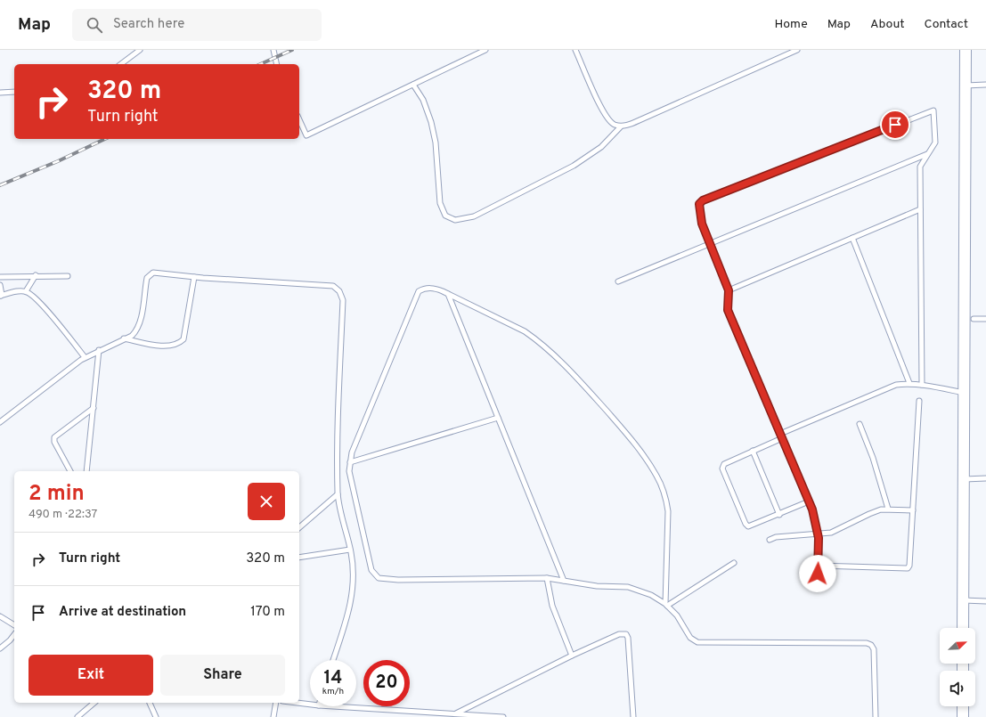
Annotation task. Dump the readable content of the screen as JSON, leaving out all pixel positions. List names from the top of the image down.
{
  "north": "top right",
  "page": {
    "header": "Map",
    "search": "Search here",
    "nav": [
      "Home",
      "Map",
      "About",
      "Contact"
    ],
    "turn": ["320 m", "Turn right"],
    "heading": ["2 min", "490 m · 22:37"],
    "list": [
      {
        "name": "Turn right",
        "value": "320 m"
      },
      {
        "name": "Arrive at destination",
        "value": "170 m"
      }
    ],
    "buttons": ["Exit", "Share"],
    "speed": "14 km/h",
    "limit": "20"
  }
}
